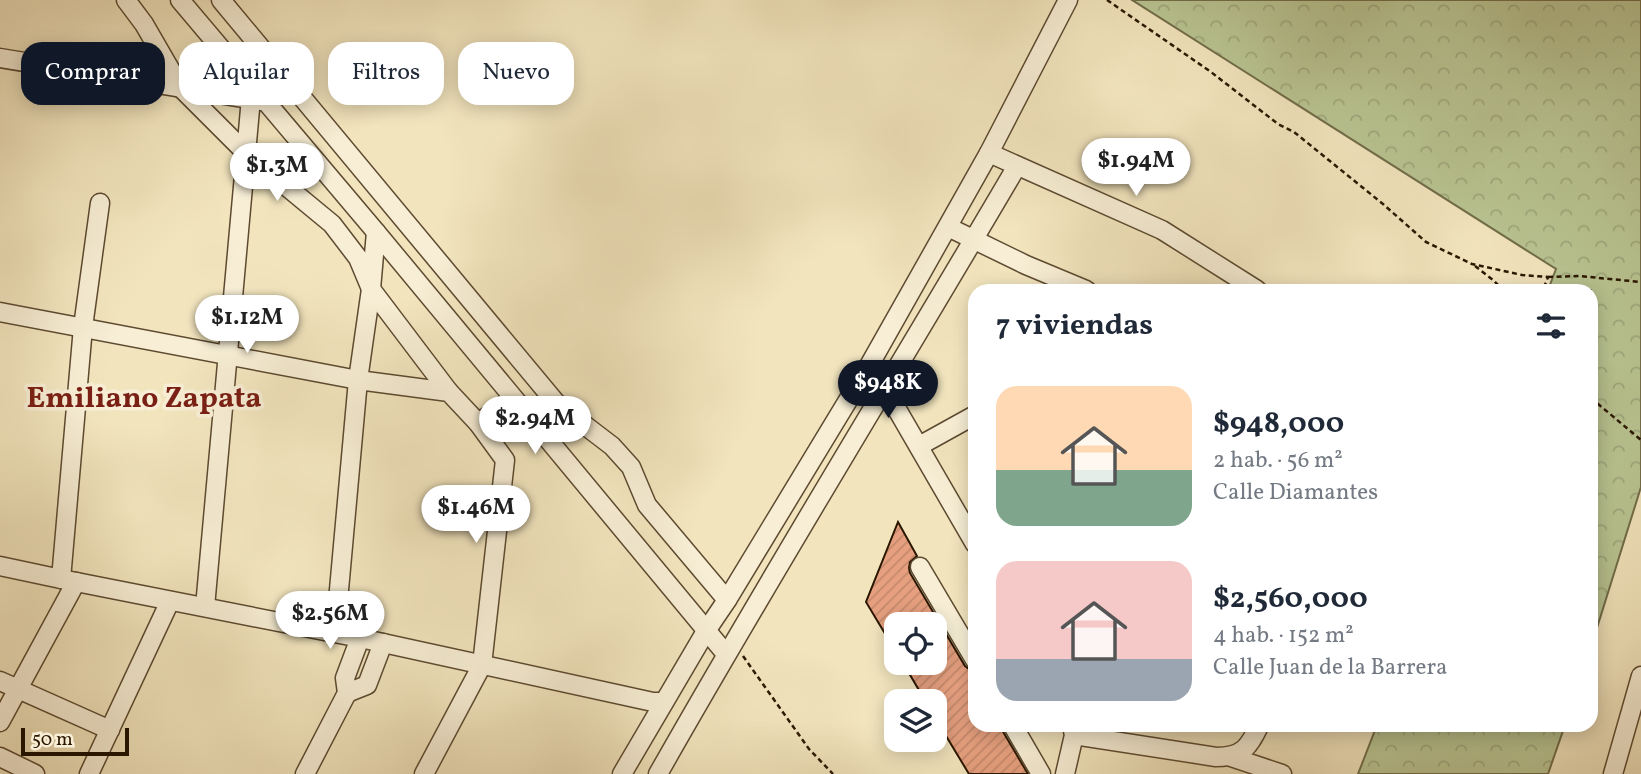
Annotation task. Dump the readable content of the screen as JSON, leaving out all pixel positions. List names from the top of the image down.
{
  "districts": ["Emiliano Zapata"],
  "scale_bar": "50 m",
  "page": {
    "chip": [
      "Comprar",
      "Alquilar",
      "Filtros",
      "Nuevo"
    ],
    "price": [
      "$1.94M",
      "$1.3M",
      "$1.12M",
      "$948K",
      "$2.94M",
      "$1.46M",
      "$2.56M"
    ],
    "heading": "7 viviendas",
    "list": [
      {
        "name": "$948,000",
        "note": "2 hab. · 56 m² · Calle Diamantes"
      },
      {
        "name": "$2,560,000",
        "note": "4 hab. · 152 m² · Calle Juan de la Barrera"
      }
    ],
    "scale": "50 m"
  }
}
